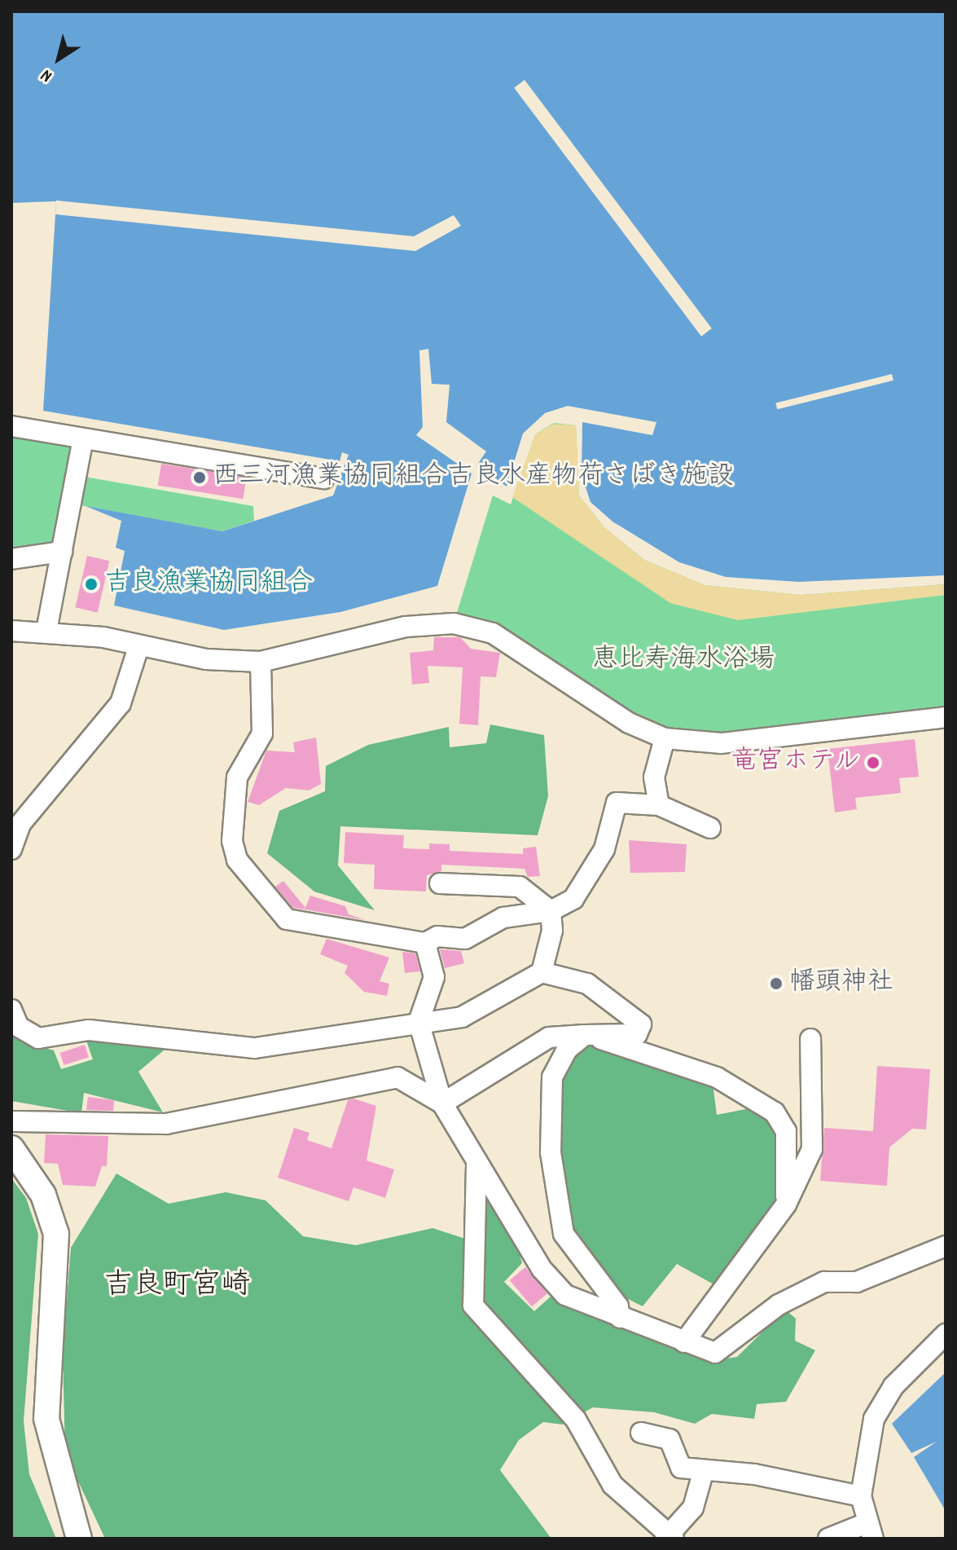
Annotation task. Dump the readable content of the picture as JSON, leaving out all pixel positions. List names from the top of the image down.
{
  "districts": ["吉良町宮崎"],
  "parks": ["恵比寿海水浴場"],
  "places": [
    "西三河漁業協同組合吉良水産物荷さばき施設",
    "吉良漁業協同組合",
    "竜宮ホテル",
    "幡頭神社"
  ],
  "north": "bottom left"
}
